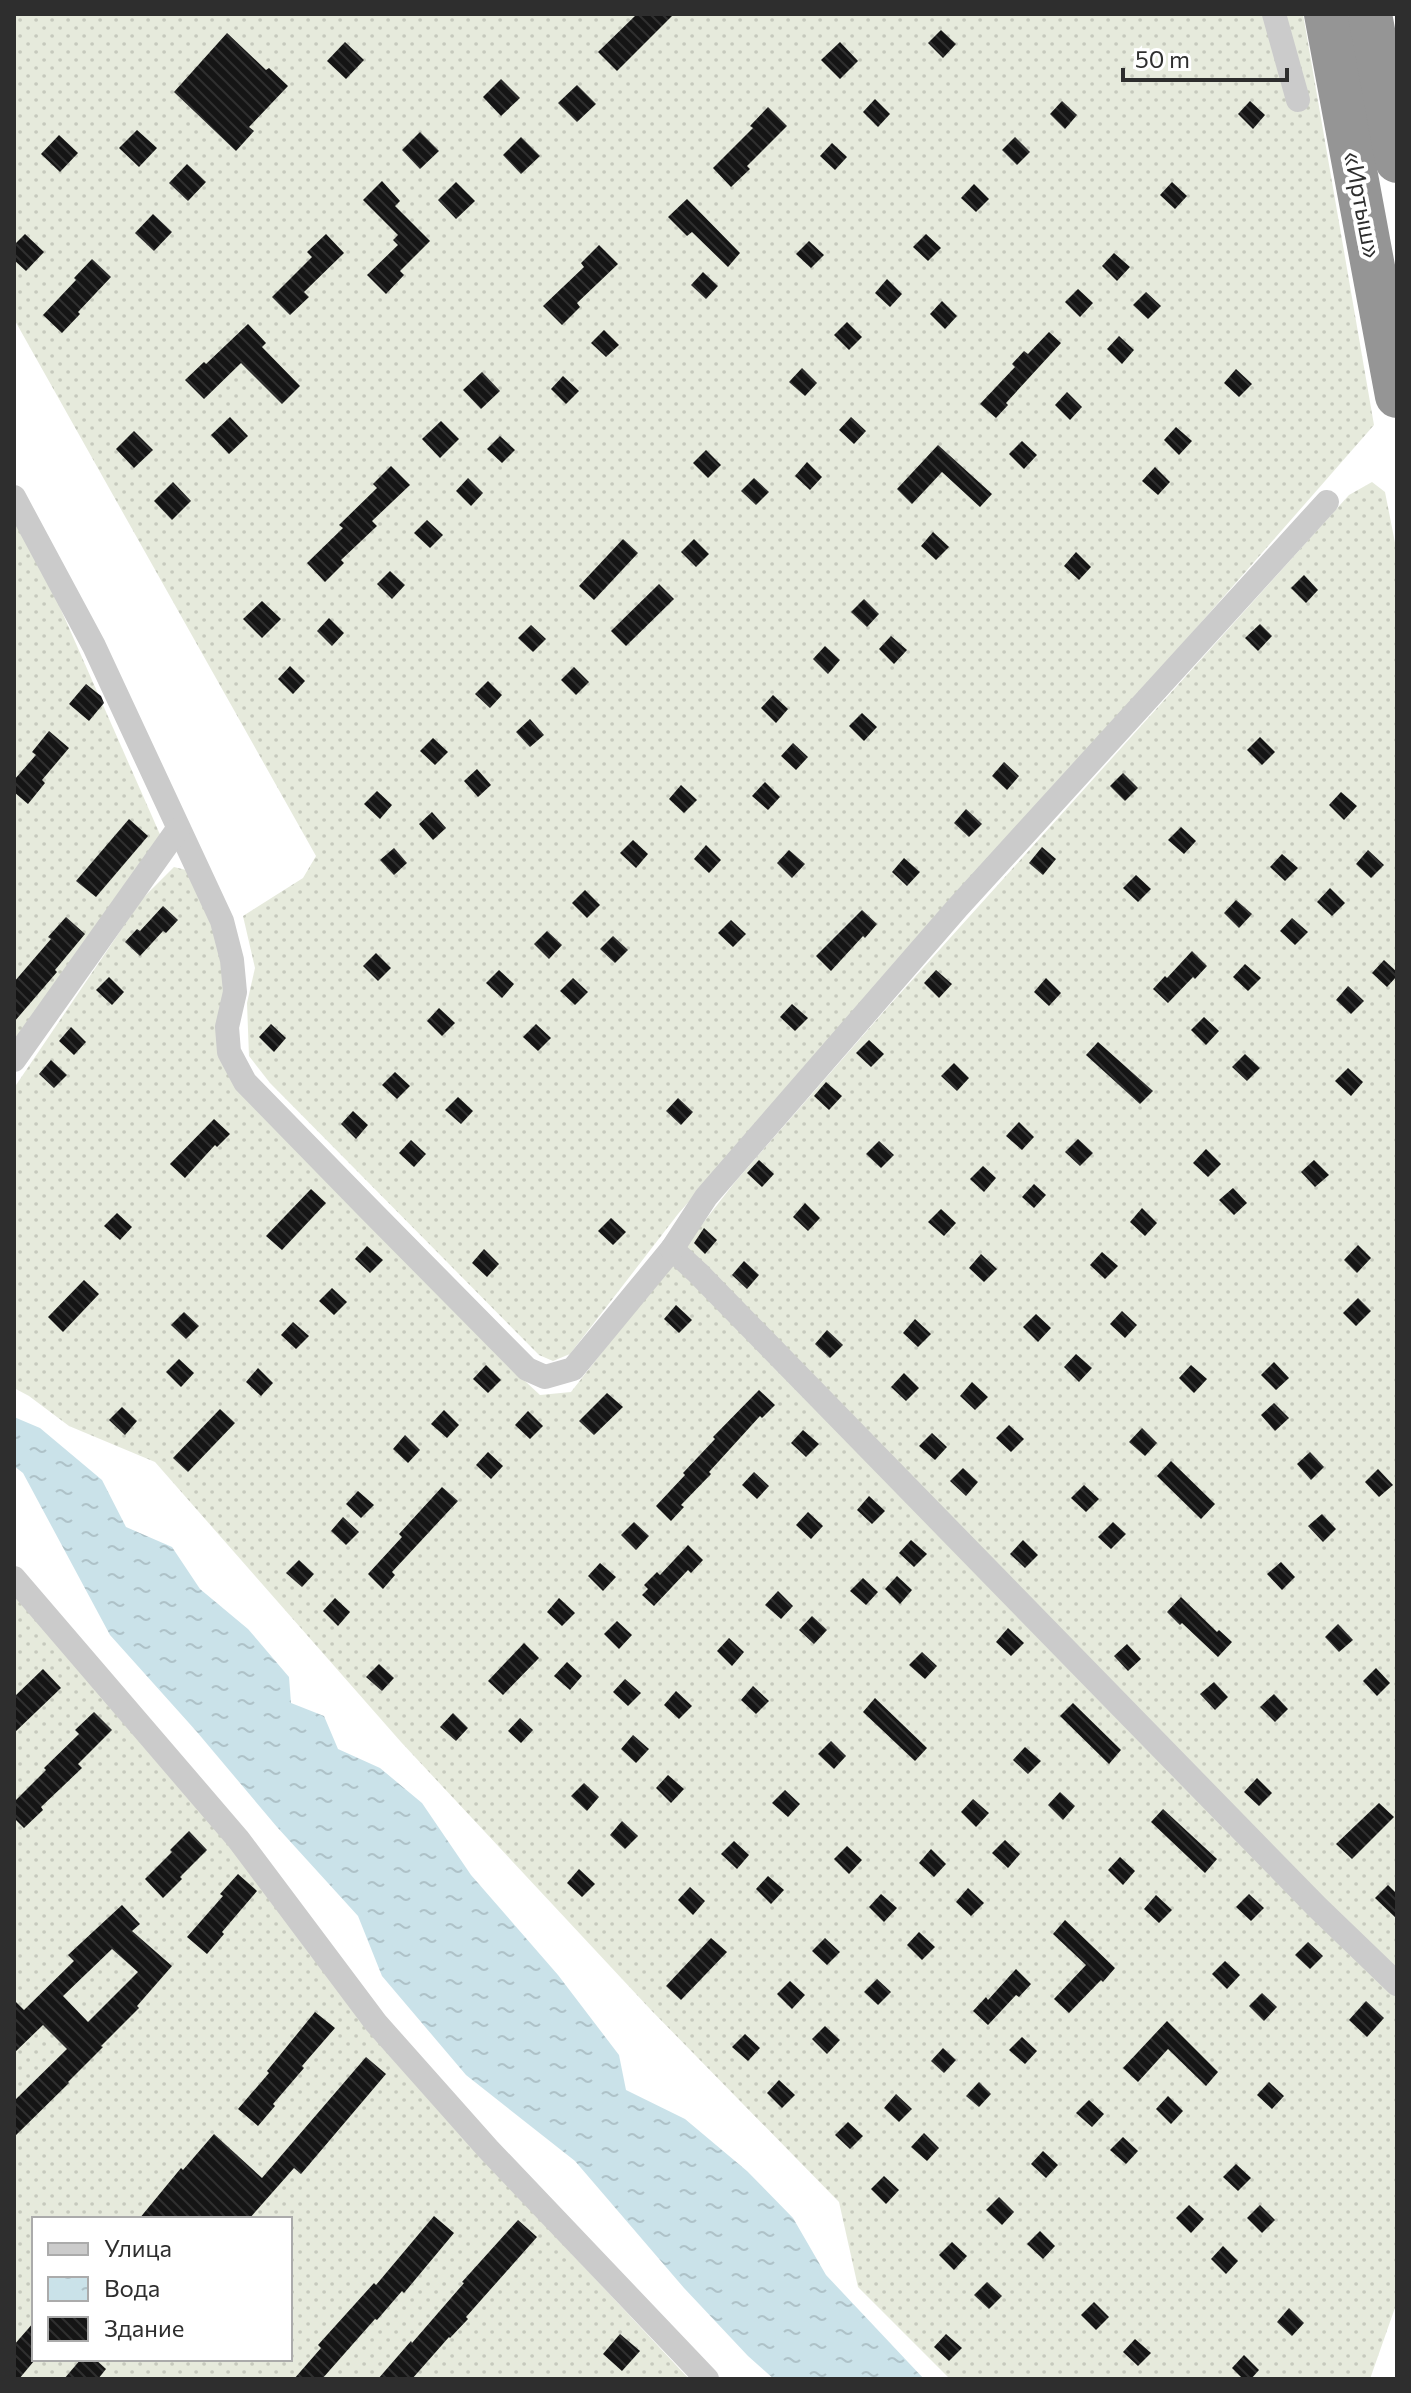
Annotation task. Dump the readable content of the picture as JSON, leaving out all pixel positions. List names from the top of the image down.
{
  "streets": {
    "highway": ["«Иртыш»"]
  },
  "legend": ["Улица", "Вода", "Здание"],
  "scale_bar": "50 m"
}
